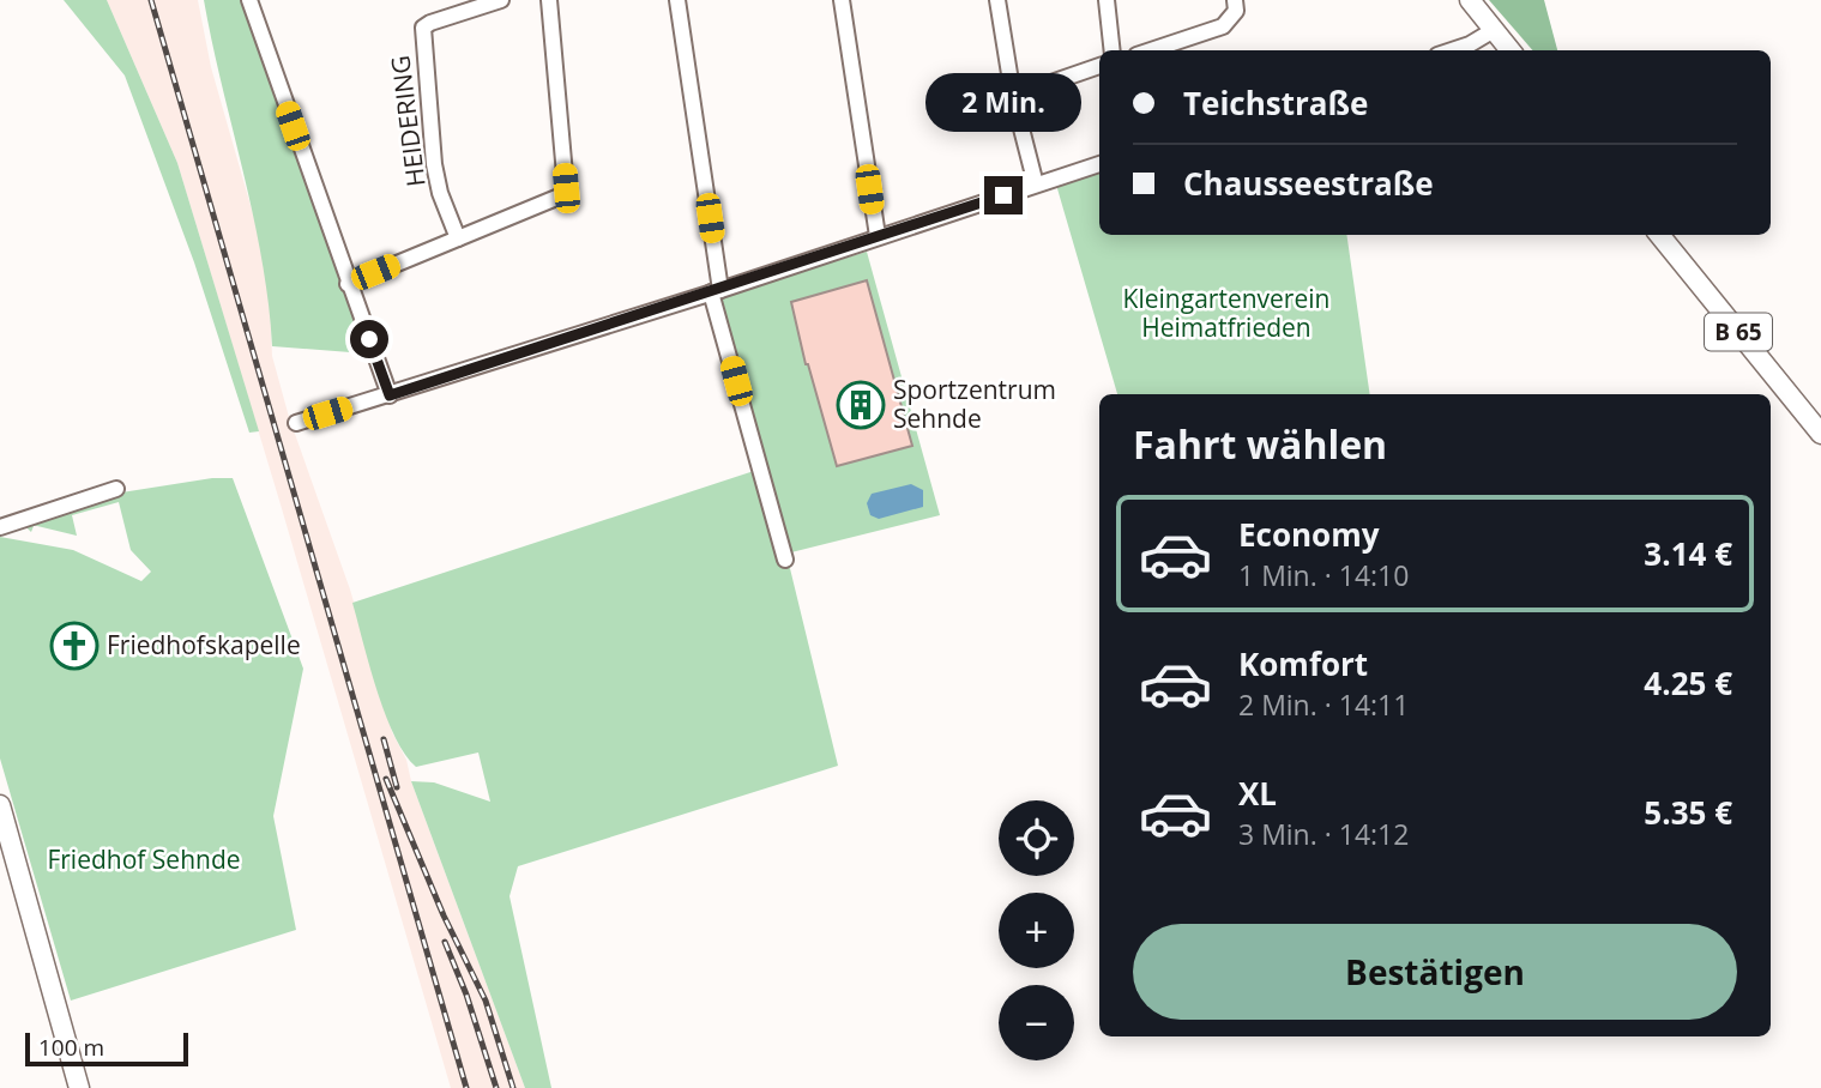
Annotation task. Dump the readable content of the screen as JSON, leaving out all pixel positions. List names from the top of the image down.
{
  "streets": {
    "main road": ["B 65"],
    "street": ["HEIDERING"]
  },
  "parks": ["Kleingartenverein Heimatfrieden", "Friedhof Sehnde"],
  "places": {
    "building": ["Sportzentrum Sehnde"],
    "church": ["Friedhofskapelle"]
  },
  "scale_bar": "100 m",
  "page": {
    "banner": ["Teichstraße", "Chausseestraße"],
    "bubble": "2 Min.",
    "heading": "Fahrt wählen",
    "list": [
      {
        "name": "Economy",
        "note": "1 Min. · 14:10",
        "value": "3.14 €"
      },
      {
        "name": "Komfort",
        "note": "2 Min. · 14:11",
        "value": "4.25 €"
      },
      {
        "name": "XL",
        "note": "3 Min. · 14:12",
        "value": "5.35 €"
      }
    ],
    "map_buttons": ["+", "−"],
    "buttons": "Bestätigen",
    "scale": "100 m"
  }
}
